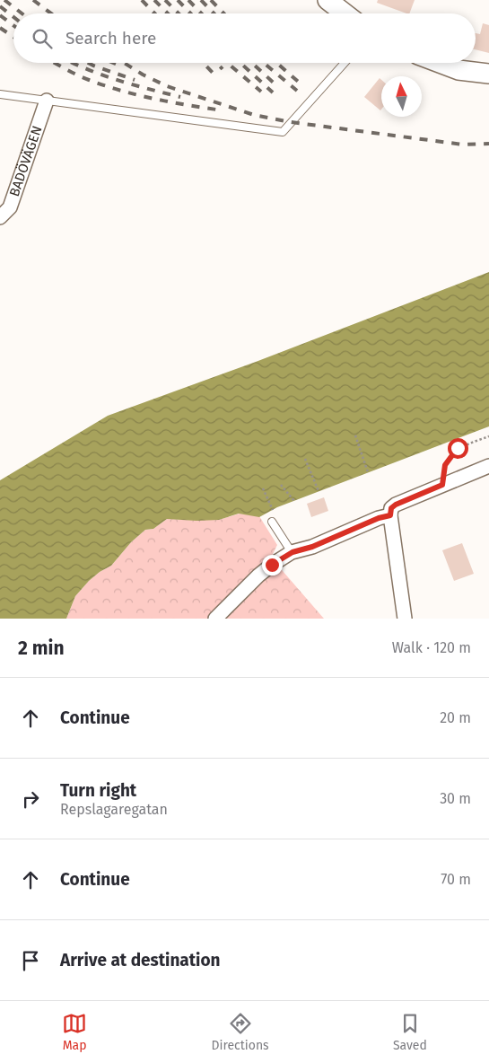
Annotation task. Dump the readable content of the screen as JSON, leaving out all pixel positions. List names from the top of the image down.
{
  "streets": {
    "street": ["BADÖVÄGEN"]
  },
  "north": "top",
  "page": {
    "search": "Search here",
    "heading": ["2 min", "Walk · 120 m"],
    "list": [
      ["Continue", "20 m"],
      ["Turn right", "Repslagaregatan", "30 m"],
      ["Continue", "70 m"],
      "Arrive at destination"
    ],
    "nav": ["Map", "Directions", "Saved"]
  }
}
